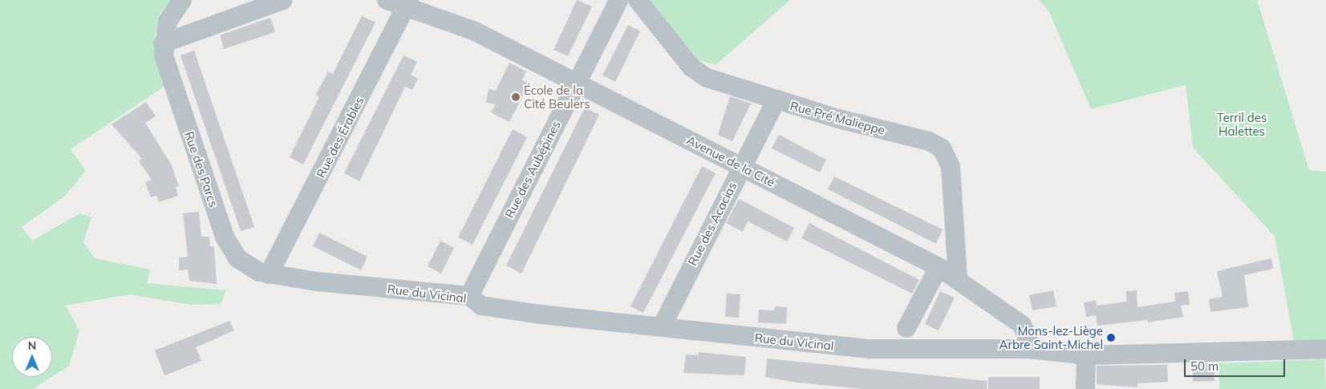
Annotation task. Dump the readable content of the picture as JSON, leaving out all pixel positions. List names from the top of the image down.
{
  "streets": {
    "street": [
      "Rue Pré Malieppe",
      "Rue des Érables",
      "Avenue de la Cité",
      "Rue des Parcs",
      "Rue des Aubépines",
      "Rue des Acacias",
      "Rue du Vicinal"
    ]
  },
  "crossings": [
    ["Rue Pré Malieppe", "Avenue de la Cité"],
    ["Rue Pré Malieppe", "Rue des Acacias"],
    ["Rue des Érables", "Avenue de la Cité"],
    ["Rue des Érables", "Rue des Parcs"],
    ["Rue des Érables", "Rue du Vicinal"],
    ["Avenue de la Cité", "Rue des Aubépines"],
    ["Avenue de la Cité", "Rue des Acacias"],
    ["Avenue de la Cité", "Rue du Vicinal"],
    ["Rue des Parcs", "Rue du Vicinal"],
    ["Rue des Aubépines", "Rue du Vicinal"],
    ["Rue des Acacias", "Rue du Vicinal"]
  ],
  "parks": ["Terril des Halettes"],
  "places": ["École de la Cité Beulers", "Mons-lez-Liège Arbre Saint-Michel"],
  "scale_bar": "50 m",
  "north": "top"
}
